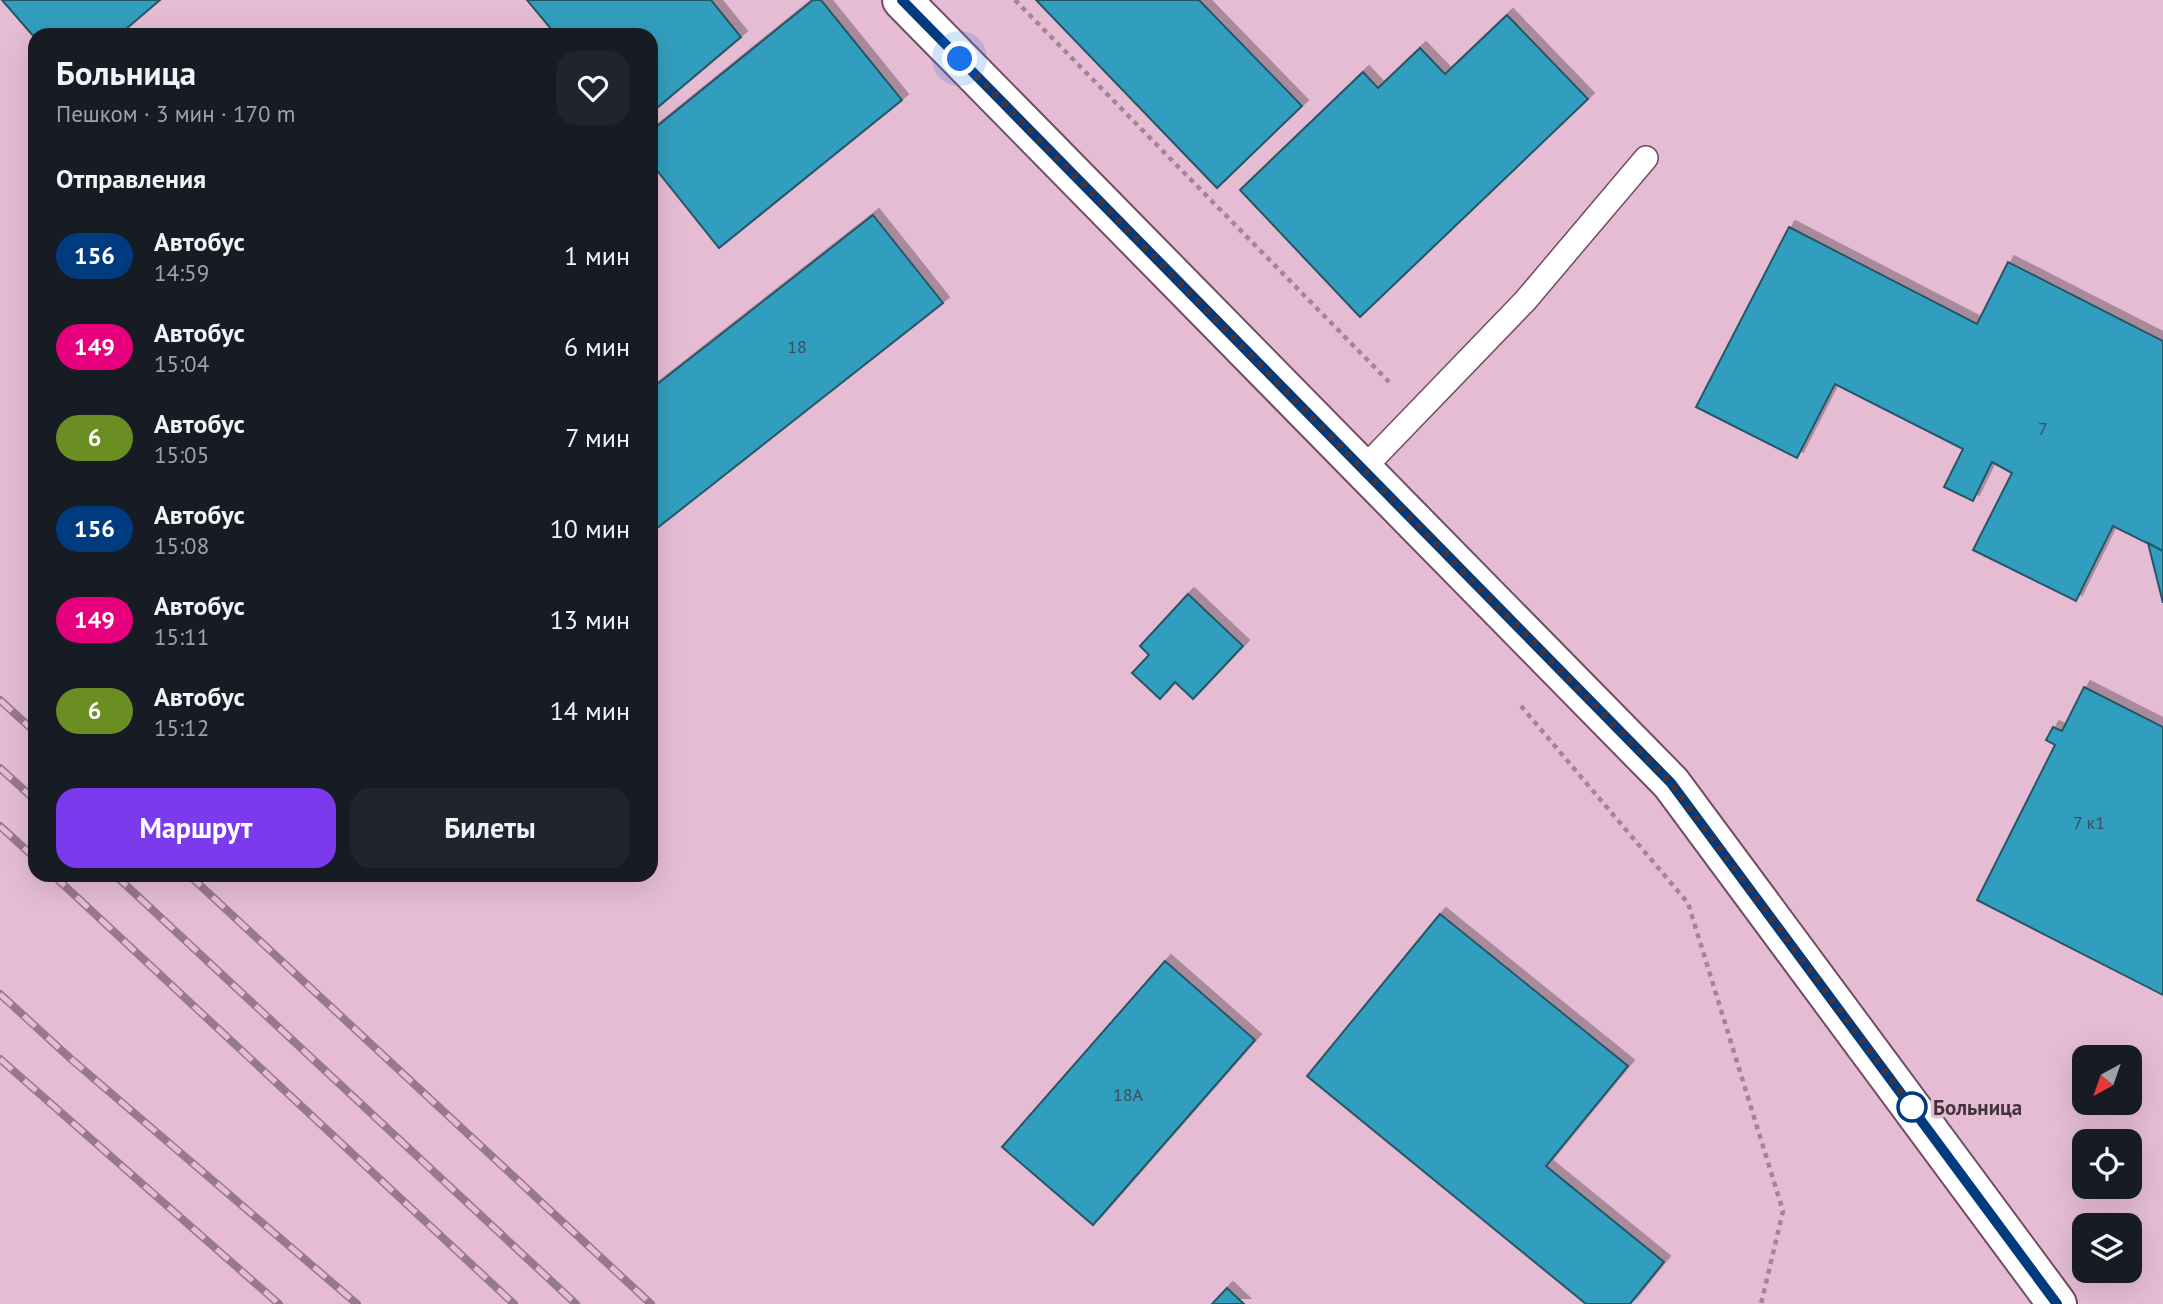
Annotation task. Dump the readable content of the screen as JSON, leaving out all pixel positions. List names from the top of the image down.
{
  "places": ["Больница"],
  "lines": ["bus line 156"],
  "house_numbers": [
    "18",
    "7",
    "7 к1",
    "18А"
  ],
  "north": "bottom left",
  "page": {
    "heading": [
      ["Больница", "Пешком · 3 мин · 170 m"],
      "Отправления"
    ],
    "list": [
      {
        "mark": "156",
        "name": "Автобус",
        "note": "14:59",
        "value": "1 мин"
      },
      {
        "mark": "149",
        "name": "Автобус",
        "note": "15:04",
        "value": "6 мин"
      },
      {
        "mark": "6",
        "name": "Автобус",
        "note": "15:05",
        "value": "7 мин"
      },
      {
        "mark": "156",
        "name": "Автобус",
        "note": "15:08",
        "value": "10 мин"
      },
      {
        "mark": "149",
        "name": "Автобус",
        "note": "15:11",
        "value": "13 мин"
      },
      {
        "mark": "6",
        "name": "Автобус",
        "note": "15:12",
        "value": "14 мин"
      }
    ],
    "buttons": ["Маршрут", "Билеты"]
  }
}
